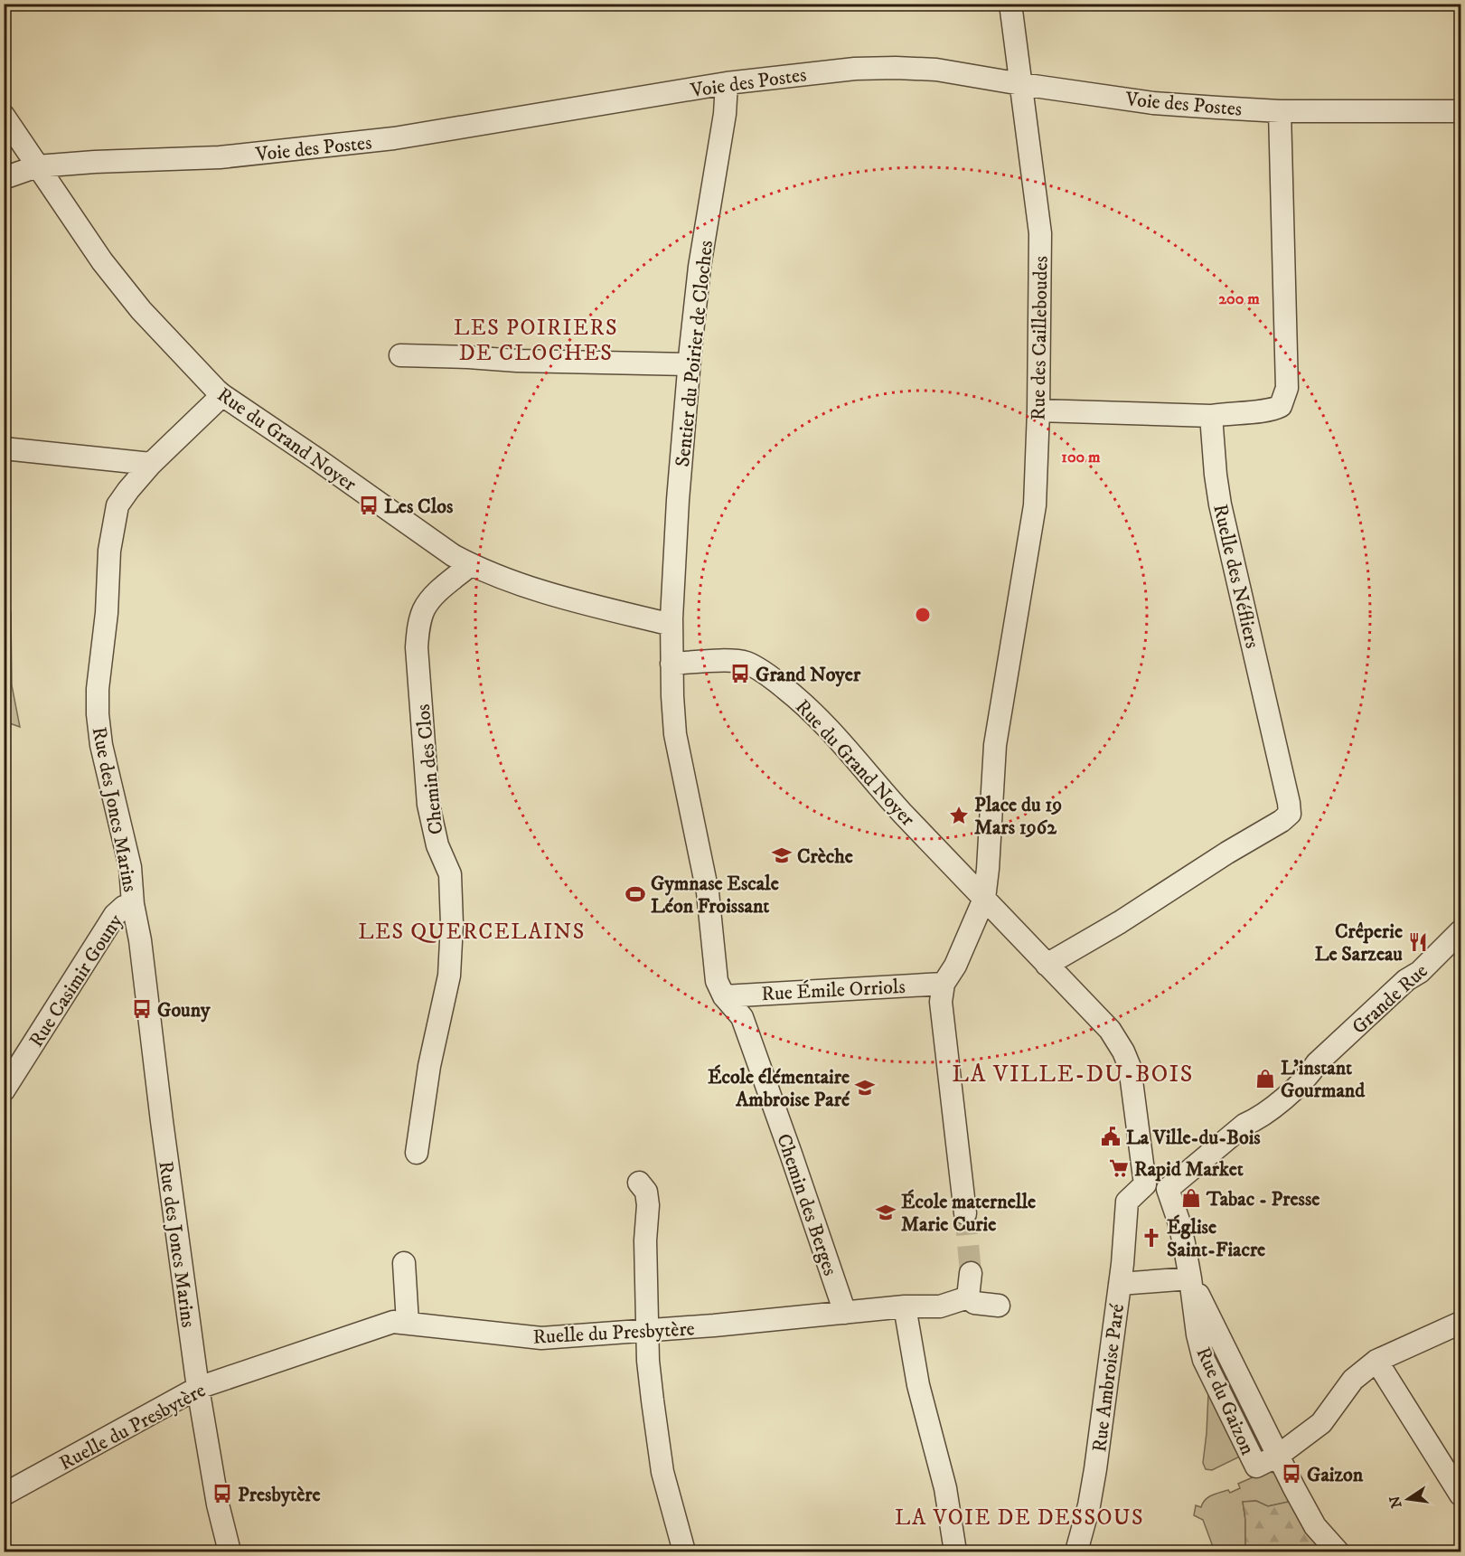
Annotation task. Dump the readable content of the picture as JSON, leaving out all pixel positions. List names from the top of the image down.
{
  "streets": {
    "street": [
      "Voie des Postes",
      "Rue des Cailleboudes",
      "Sentier du Poirier de Cloches",
      "Rue du Grand Noyer",
      "Ruelle des Néfliers",
      "Chemin des Clos",
      "Rue des Joncs Marins",
      "Rue Casimir Gouny",
      "Rue Émile Orriols",
      "Grande Rue",
      "Chemin des Berges",
      "Ruelle du Presbytère",
      "Rue Ambroise Paré",
      "Rue du Gaizon"
    ]
  },
  "crossings": [
    ["Voie des Postes", "Rue des Cailleboudes"],
    ["Voie des Postes", "Sentier du Poirier de Cloches"],
    ["Voie des Postes", "Rue du Grand Noyer"],
    ["Rue des Cailleboudes", "Rue du Grand Noyer"],
    ["Rue des Cailleboudes", "Rue Émile Orriols"],
    ["Sentier du Poirier de Cloches", "Rue du Grand Noyer"],
    ["Sentier du Poirier de Cloches", "Chemin des Berges"],
    ["Rue du Grand Noyer", "Ruelle des Néfliers"],
    ["Rue du Grand Noyer", "Chemin des Clos"],
    ["Rue du Grand Noyer", "Rue des Joncs Marins"],
    ["Rue du Grand Noyer", "Chemin des Berges"],
    ["Rue du Grand Noyer", "Rue Ambroise Paré"],
    ["Rue des Joncs Marins", "Rue Casimir Gouny"],
    ["Rue des Joncs Marins", "Ruelle du Presbytère"],
    ["Rue Émile Orriols", "Chemin des Berges"],
    ["Grande Rue", "Rue du Gaizon"],
    ["Chemin des Berges", "Ruelle du Presbytère"]
  ],
  "districts": [
    "LES POIRIERS DE CLOCHES",
    "LES QUERCELAINS",
    "LA VILLE-DU-BOIS",
    "LA VOIE DE DESSOUS"
  ],
  "places": {
    "bus stop": [
      "Les Clos",
      "Grand Noyer",
      "Gouny",
      "Gaizon",
      "Presbytère"
    ],
    "place": ["Place du 19 Mars 1962"],
    "school or university": ["Crèche", "École élémentaire Ambroise Paré", "École maternelle Marie Curie"],
    "sports": ["Gymnase Escale Léon Froissant"],
    "restaurant": ["Crêperie Le Sarzeau"],
    "shop": ["L'instant Gourmand", "Tabac - Presse"],
    "public building": ["La Ville-du-Bois"],
    "supermarket": ["Rapid Market"],
    "church": ["Église Saint-Fiacre"]
  },
  "north": "left",
  "rings": ["200 m", "100 m"]
}
